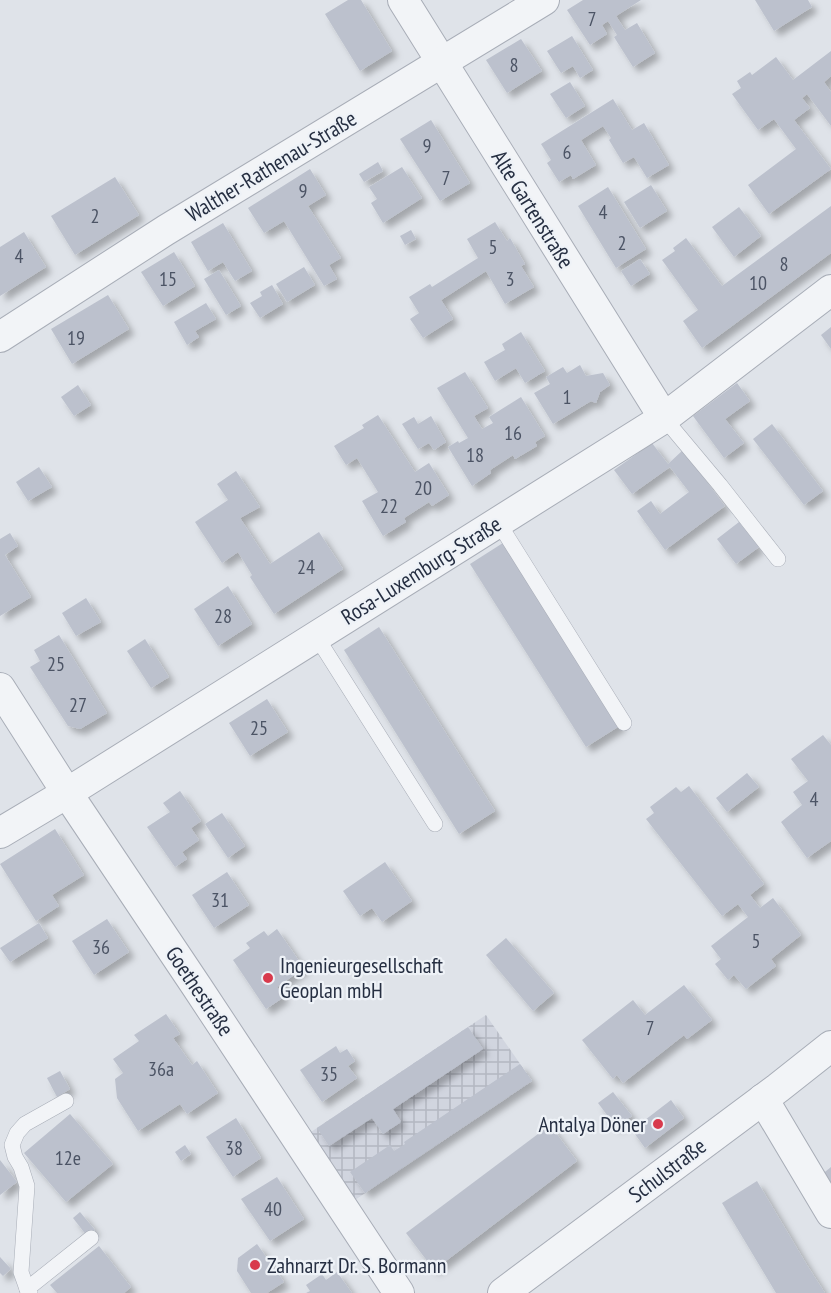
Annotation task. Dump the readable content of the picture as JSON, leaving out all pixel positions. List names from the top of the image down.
{
  "streets": {
    "street": [
      "Walther-Rathenau-Straße",
      "Alte Gartenstraße",
      "Rosa-Luxemburg-Straße",
      "Goethestraße",
      "Schulstraße"
    ]
  },
  "crossings": [
    ["Walther-Rathenau-Straße", "Alte Gartenstraße"],
    ["Alte Gartenstraße", "Rosa-Luxemburg-Straße"],
    ["Rosa-Luxemburg-Straße", "Goethestraße"]
  ],
  "places": ["Ingenieurgesellschaft Geoplan mbH", "Antalya Döner", "Zahnarzt Dr. S. Bormann"],
  "house_numbers": [
    "7",
    "8",
    "9",
    "6",
    "7",
    "9",
    "4",
    "2",
    "2",
    "5",
    "4",
    "8",
    "15",
    "3",
    "10",
    "19",
    "1",
    "16",
    "18",
    "20",
    "22",
    "24",
    "28",
    "25",
    "27",
    "25",
    "4",
    "31",
    "5",
    "36",
    "7",
    "36a",
    "35",
    "38",
    "12e",
    "40"
  ]
}
